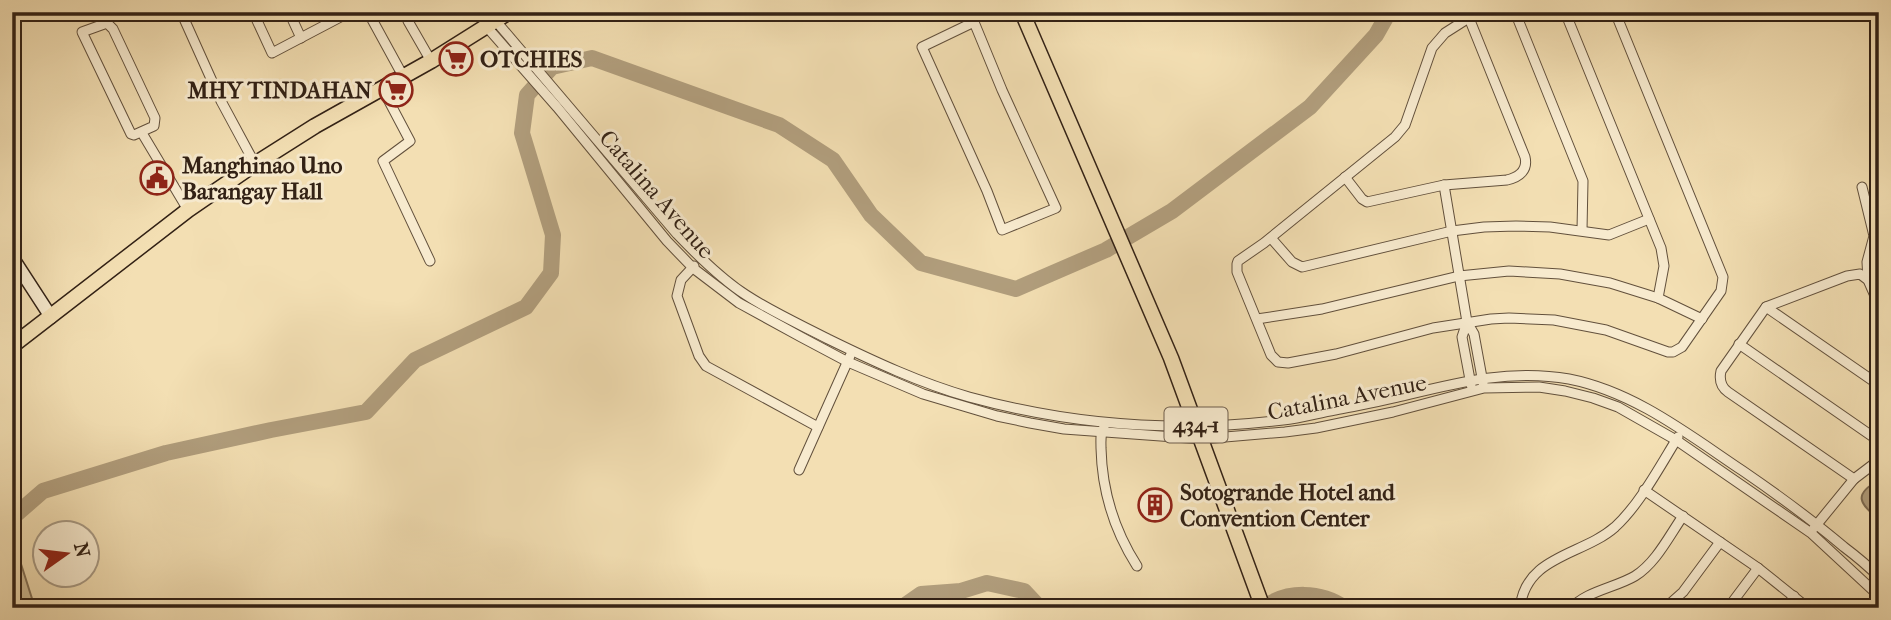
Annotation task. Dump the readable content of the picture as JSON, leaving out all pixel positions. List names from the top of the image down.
{
  "streets": {
    "main road": ["434-1"],
    "street": ["Catalina Avenue"]
  },
  "crossings": [
    ["Catalina Avenue", "434-1"]
  ],
  "places": {
    "supermarket": ["OTCHIES", "MHY TINDAHAN"],
    "public building": ["Manghinao Uno Barangay Hall"],
    "building": ["Sotogrande Hotel and Convention Center"]
  },
  "north": "right"
}
